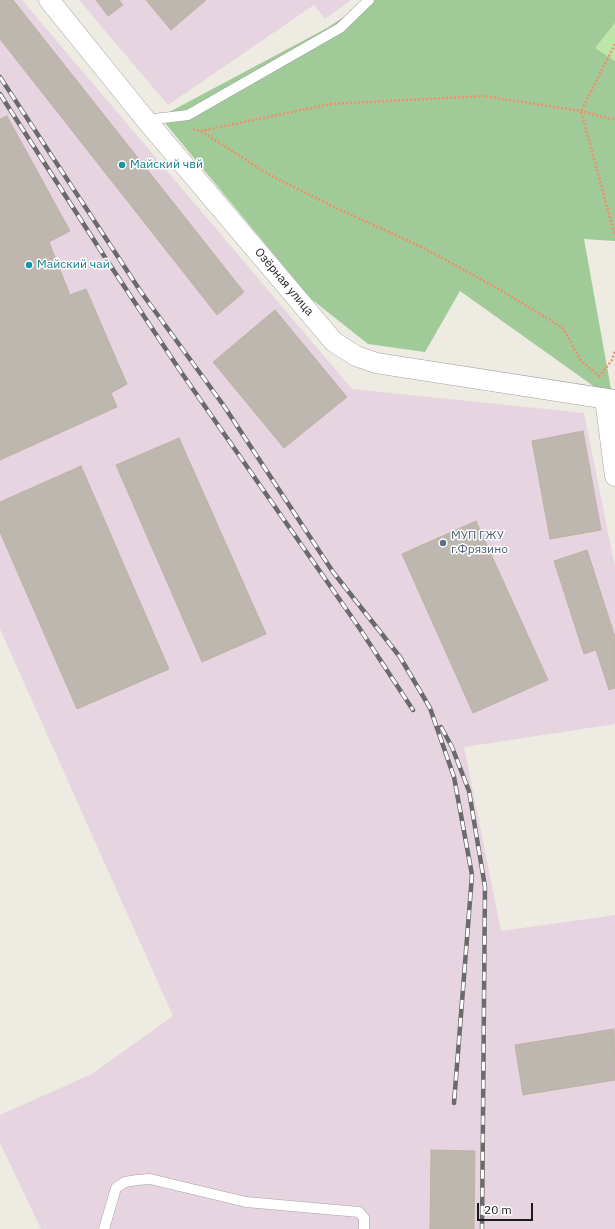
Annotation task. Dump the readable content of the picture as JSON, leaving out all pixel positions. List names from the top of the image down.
{
  "streets": {
    "street": ["Озёрная улица"]
  },
  "places": ["Майский чвй", "Майский чай", "МУП ГЖУ г.Фрязино"],
  "scale_bar": "20 m"
}
